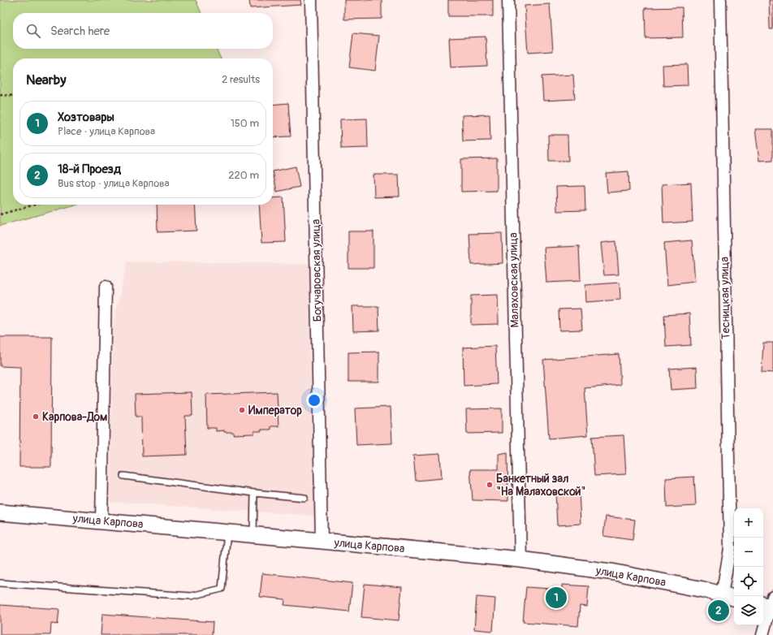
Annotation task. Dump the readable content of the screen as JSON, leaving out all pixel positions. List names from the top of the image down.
{
  "streets": {
    "main road": ["улица Карпова"],
    "street": ["Богучаровская улица", "Малаховская улица", "Тесницкая улица"]
  },
  "crossings": [
    ["Богучаровская улица", "улица Карпова"],
    ["Малаховская улица", "улица Карпова"],
    ["Тесницкая улица", "улица Карпова"]
  ],
  "places": ["Император", "Карпова-Дом", "Банкетный зал \"На Малаховской\""],
  "page": {
    "search": "Search here",
    "heading": ["Nearby", "2 results"],
    "list": [
      {
        "mark": "1",
        "name": "Хозтовары",
        "note": "Place · улица Карпова",
        "value": "150 m"
      },
      {
        "mark": "2",
        "name": "18-й Проезд",
        "note": "Bus stop · улица Карпова",
        "value": "220 m"
      }
    ],
    "map_buttons": ["+", "−"],
    "pins": ["1", "2"]
  }
}
